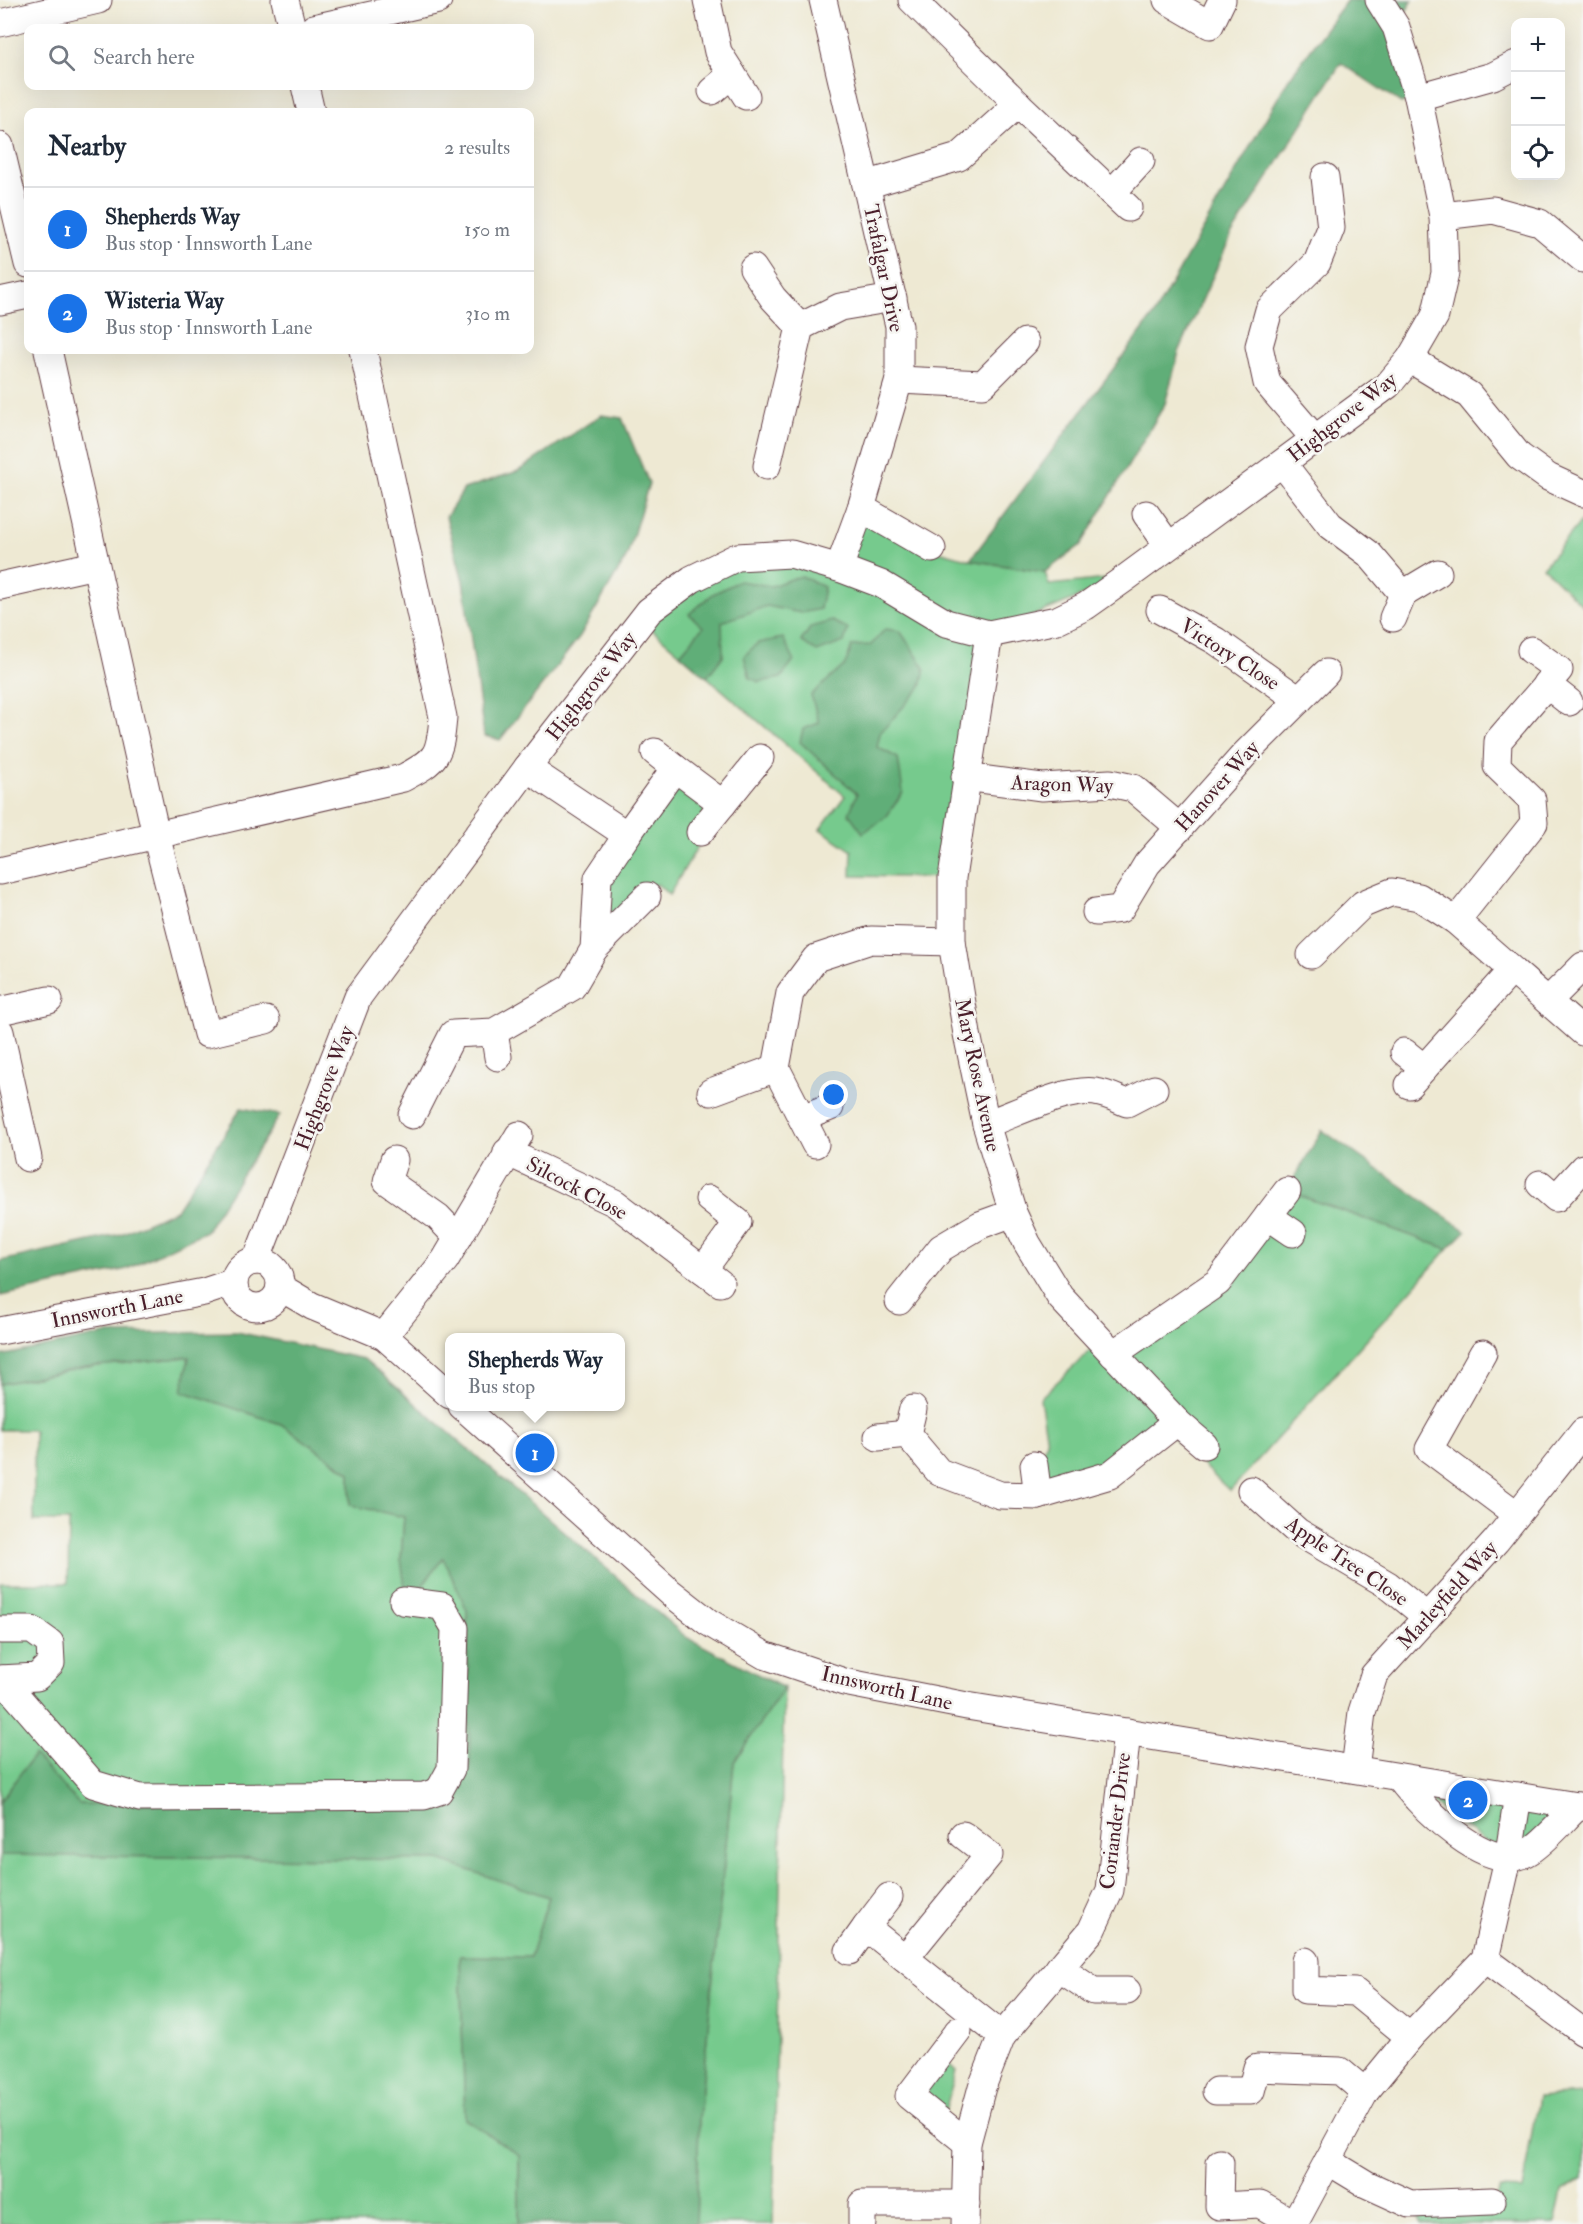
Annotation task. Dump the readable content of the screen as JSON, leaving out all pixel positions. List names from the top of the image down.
{
  "streets": {
    "street": [
      "Trafalgar Drive",
      "Highgrove Way",
      "Victory Close",
      "Aragon Way",
      "Hanover Way",
      "Mary Rose Avenue",
      "Silcock Close",
      "Innsworth Lane",
      "Apple Tree Close",
      "Marleyfield Way",
      "Coriander Drive"
    ]
  },
  "crossings": [
    ["Trafalgar Drive", "Highgrove Way"],
    ["Highgrove Way", "Mary Rose Avenue"],
    ["Highgrove Way", "Innsworth Lane"],
    ["Victory Close", "Hanover Way"],
    ["Aragon Way", "Hanover Way"],
    ["Aragon Way", "Mary Rose Avenue"],
    ["Innsworth Lane", "Marleyfield Way"],
    ["Innsworth Lane", "Coriander Drive"],
    ["Apple Tree Close", "Marleyfield Way"]
  ],
  "page": {
    "map_buttons": ["+", "−"],
    "search": "Search here",
    "heading": ["Nearby", "2 results"],
    "list": [
      {
        "mark": "1",
        "name": "Shepherds Way",
        "note": "Bus stop · Innsworth Lane",
        "value": "150 m"
      },
      {
        "mark": "2",
        "name": "Wisteria Way",
        "note": "Bus stop · Innsworth Lane",
        "value": "310 m"
      }
    ],
    "popup": ["Shepherds Way", "Bus stop"],
    "pins": ["1", "2"]
  }
}
